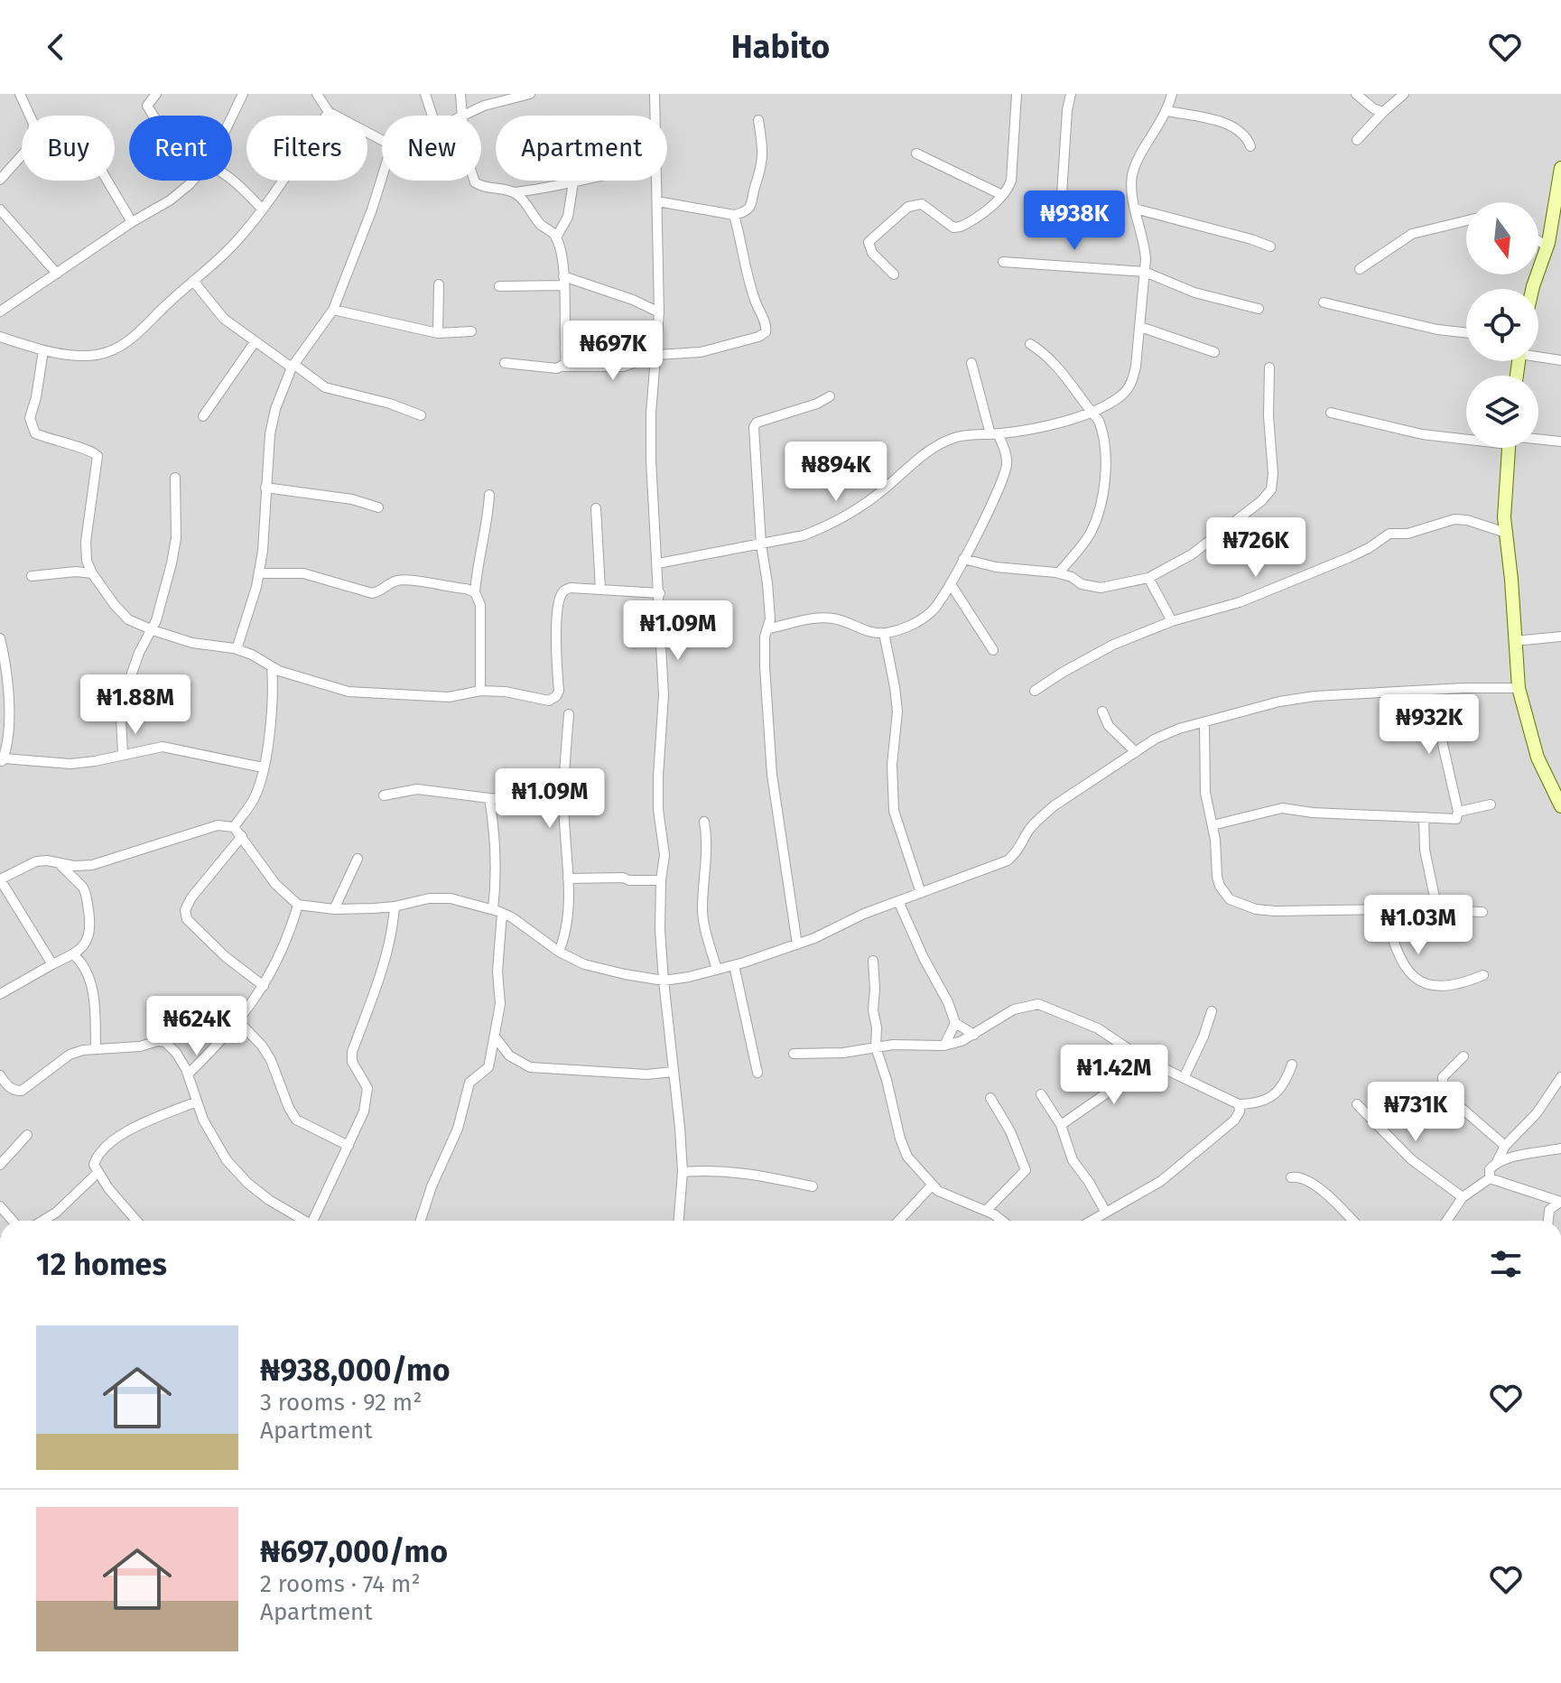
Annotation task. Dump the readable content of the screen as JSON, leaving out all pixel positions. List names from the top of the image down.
{
  "north": "bottom",
  "page": {
    "header": "Habito",
    "chip": [
      "Buy",
      "Rent",
      "Filters",
      "New",
      "Apartment"
    ],
    "price": [
      "₦938K",
      "₦697K",
      "₦894K",
      "₦726K",
      "₦1.09M",
      "₦1.88M",
      "₦932K",
      "₦1.09M",
      "₦1.03M",
      "₦624K",
      "₦1.42M",
      "₦731K"
    ],
    "heading": "12 homes",
    "list": [
      {
        "name": "₦938,000/mo",
        "note": "3 rooms · 92 m² · Apartment"
      },
      {
        "name": "₦697,000/mo",
        "note": "2 rooms · 74 m² · Apartment"
      }
    ]
  }
}
